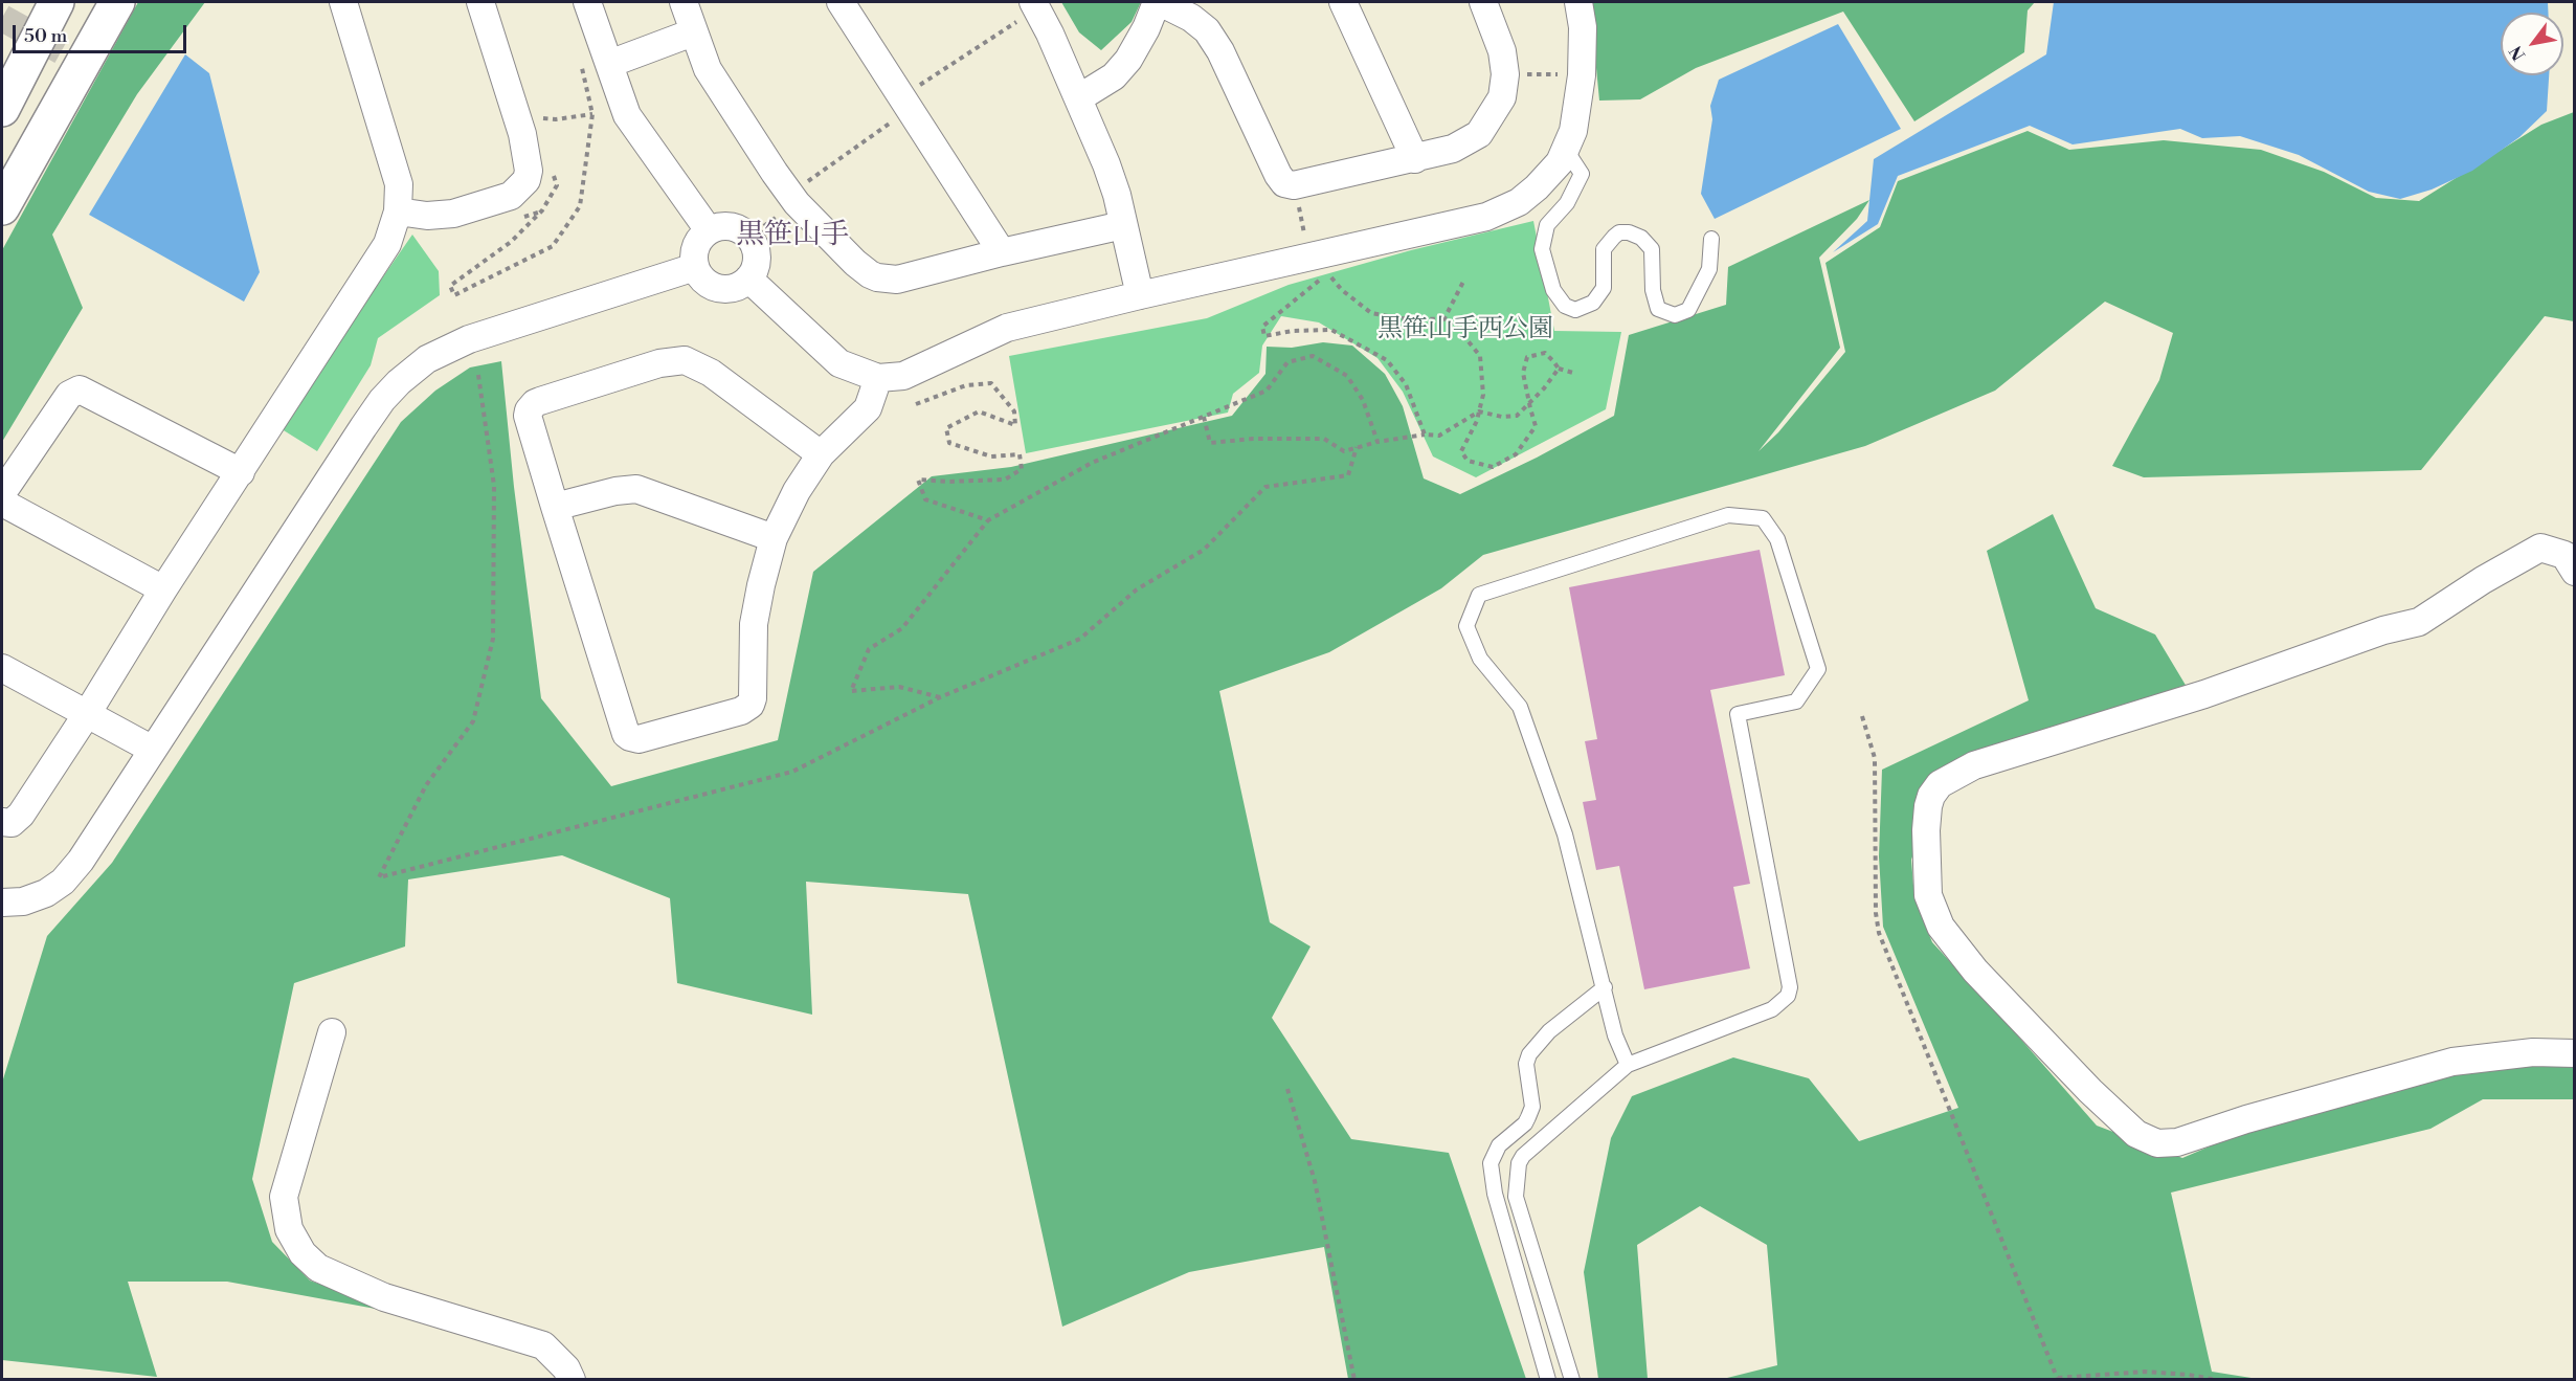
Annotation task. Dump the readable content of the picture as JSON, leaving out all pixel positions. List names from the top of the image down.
{
  "districts": ["黒笹山手"],
  "parks": ["黒笹山手西公園"],
  "scale_bar": "50 m",
  "north": "bottom left"
}
